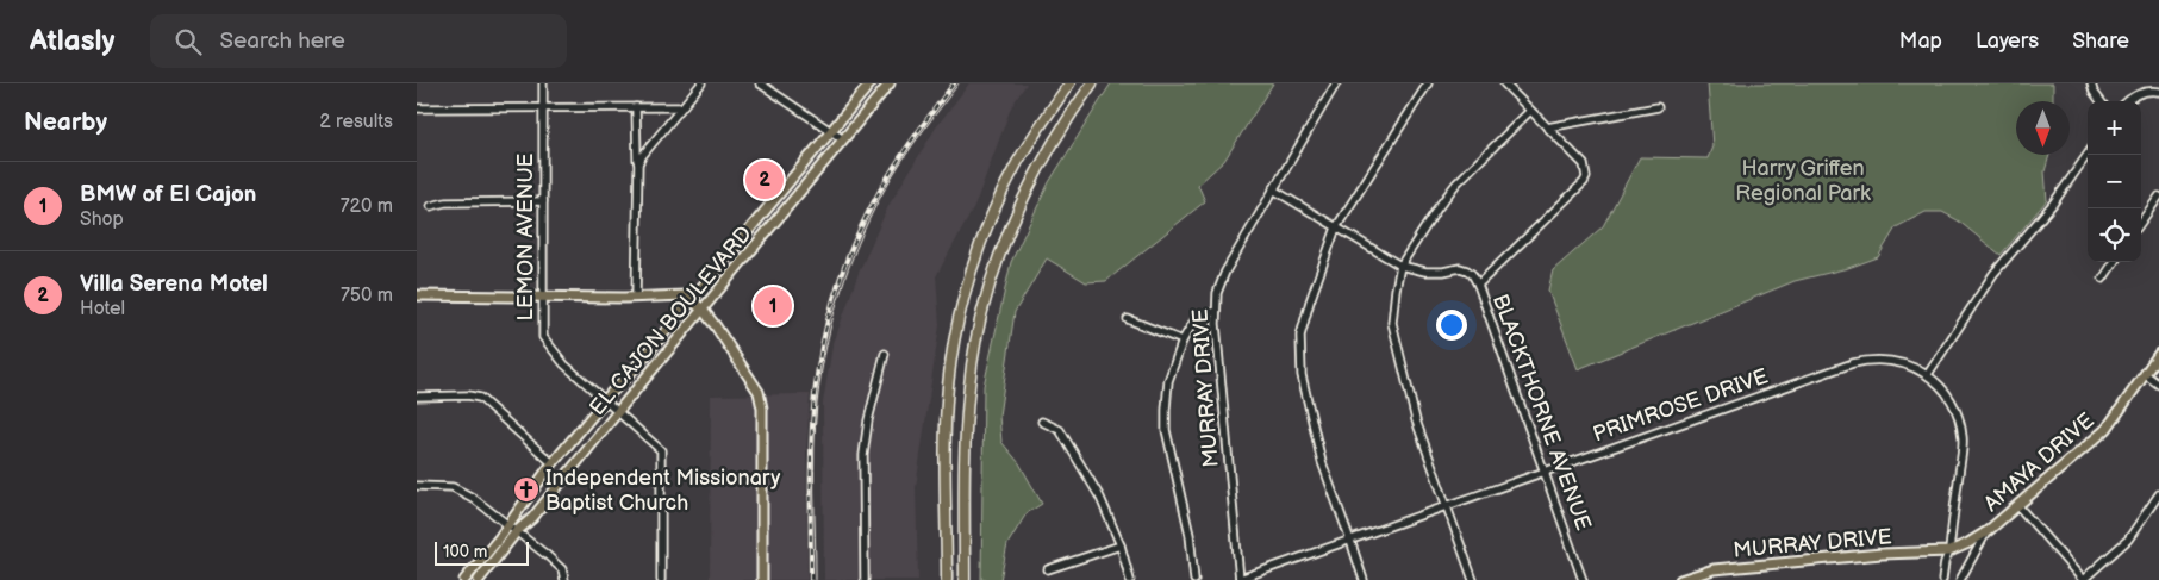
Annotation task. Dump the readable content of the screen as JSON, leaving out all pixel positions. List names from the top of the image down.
{
  "streets": {
    "main road": ["EL CAJON BOULEVARD", "MURRAY DRIVE", "AMAYA DRIVE"],
    "street": ["LEMON AVENUE", "PRIMROSE DRIVE", "BLACKTHORNE AVENUE"]
  },
  "crossings": [
    ["LEMON AVENUE", "EL CAJON BOULEVARD"],
    ["MURRAY DRIVE", "PRIMROSE DRIVE"],
    ["MURRAY DRIVE", "AMAYA DRIVE"],
    ["PRIMROSE DRIVE", "BLACKTHORNE AVENUE"],
    ["PRIMROSE DRIVE", "AMAYA DRIVE"]
  ],
  "parks": ["Harry Griffen Regional Park"],
  "places": {
    "church": ["Independent Missionary Baptist Church"]
  },
  "scale_bar": "100 m",
  "north": "bottom",
  "page": {
    "header": "Atlasly",
    "search": "Search here",
    "nav": ["Map", "Layers", "Share"],
    "heading": ["Nearby", "2 results"],
    "map_buttons": ["+", "−"],
    "pins": ["2", "1"],
    "list": [
      {
        "mark": "1",
        "name": "BMW of El Cajon",
        "note": "Shop",
        "value": "720 m"
      },
      {
        "mark": "2",
        "name": "Villa Serena Motel",
        "note": "Hotel",
        "value": "750 m"
      }
    ],
    "scale": "100 m"
  }
}
